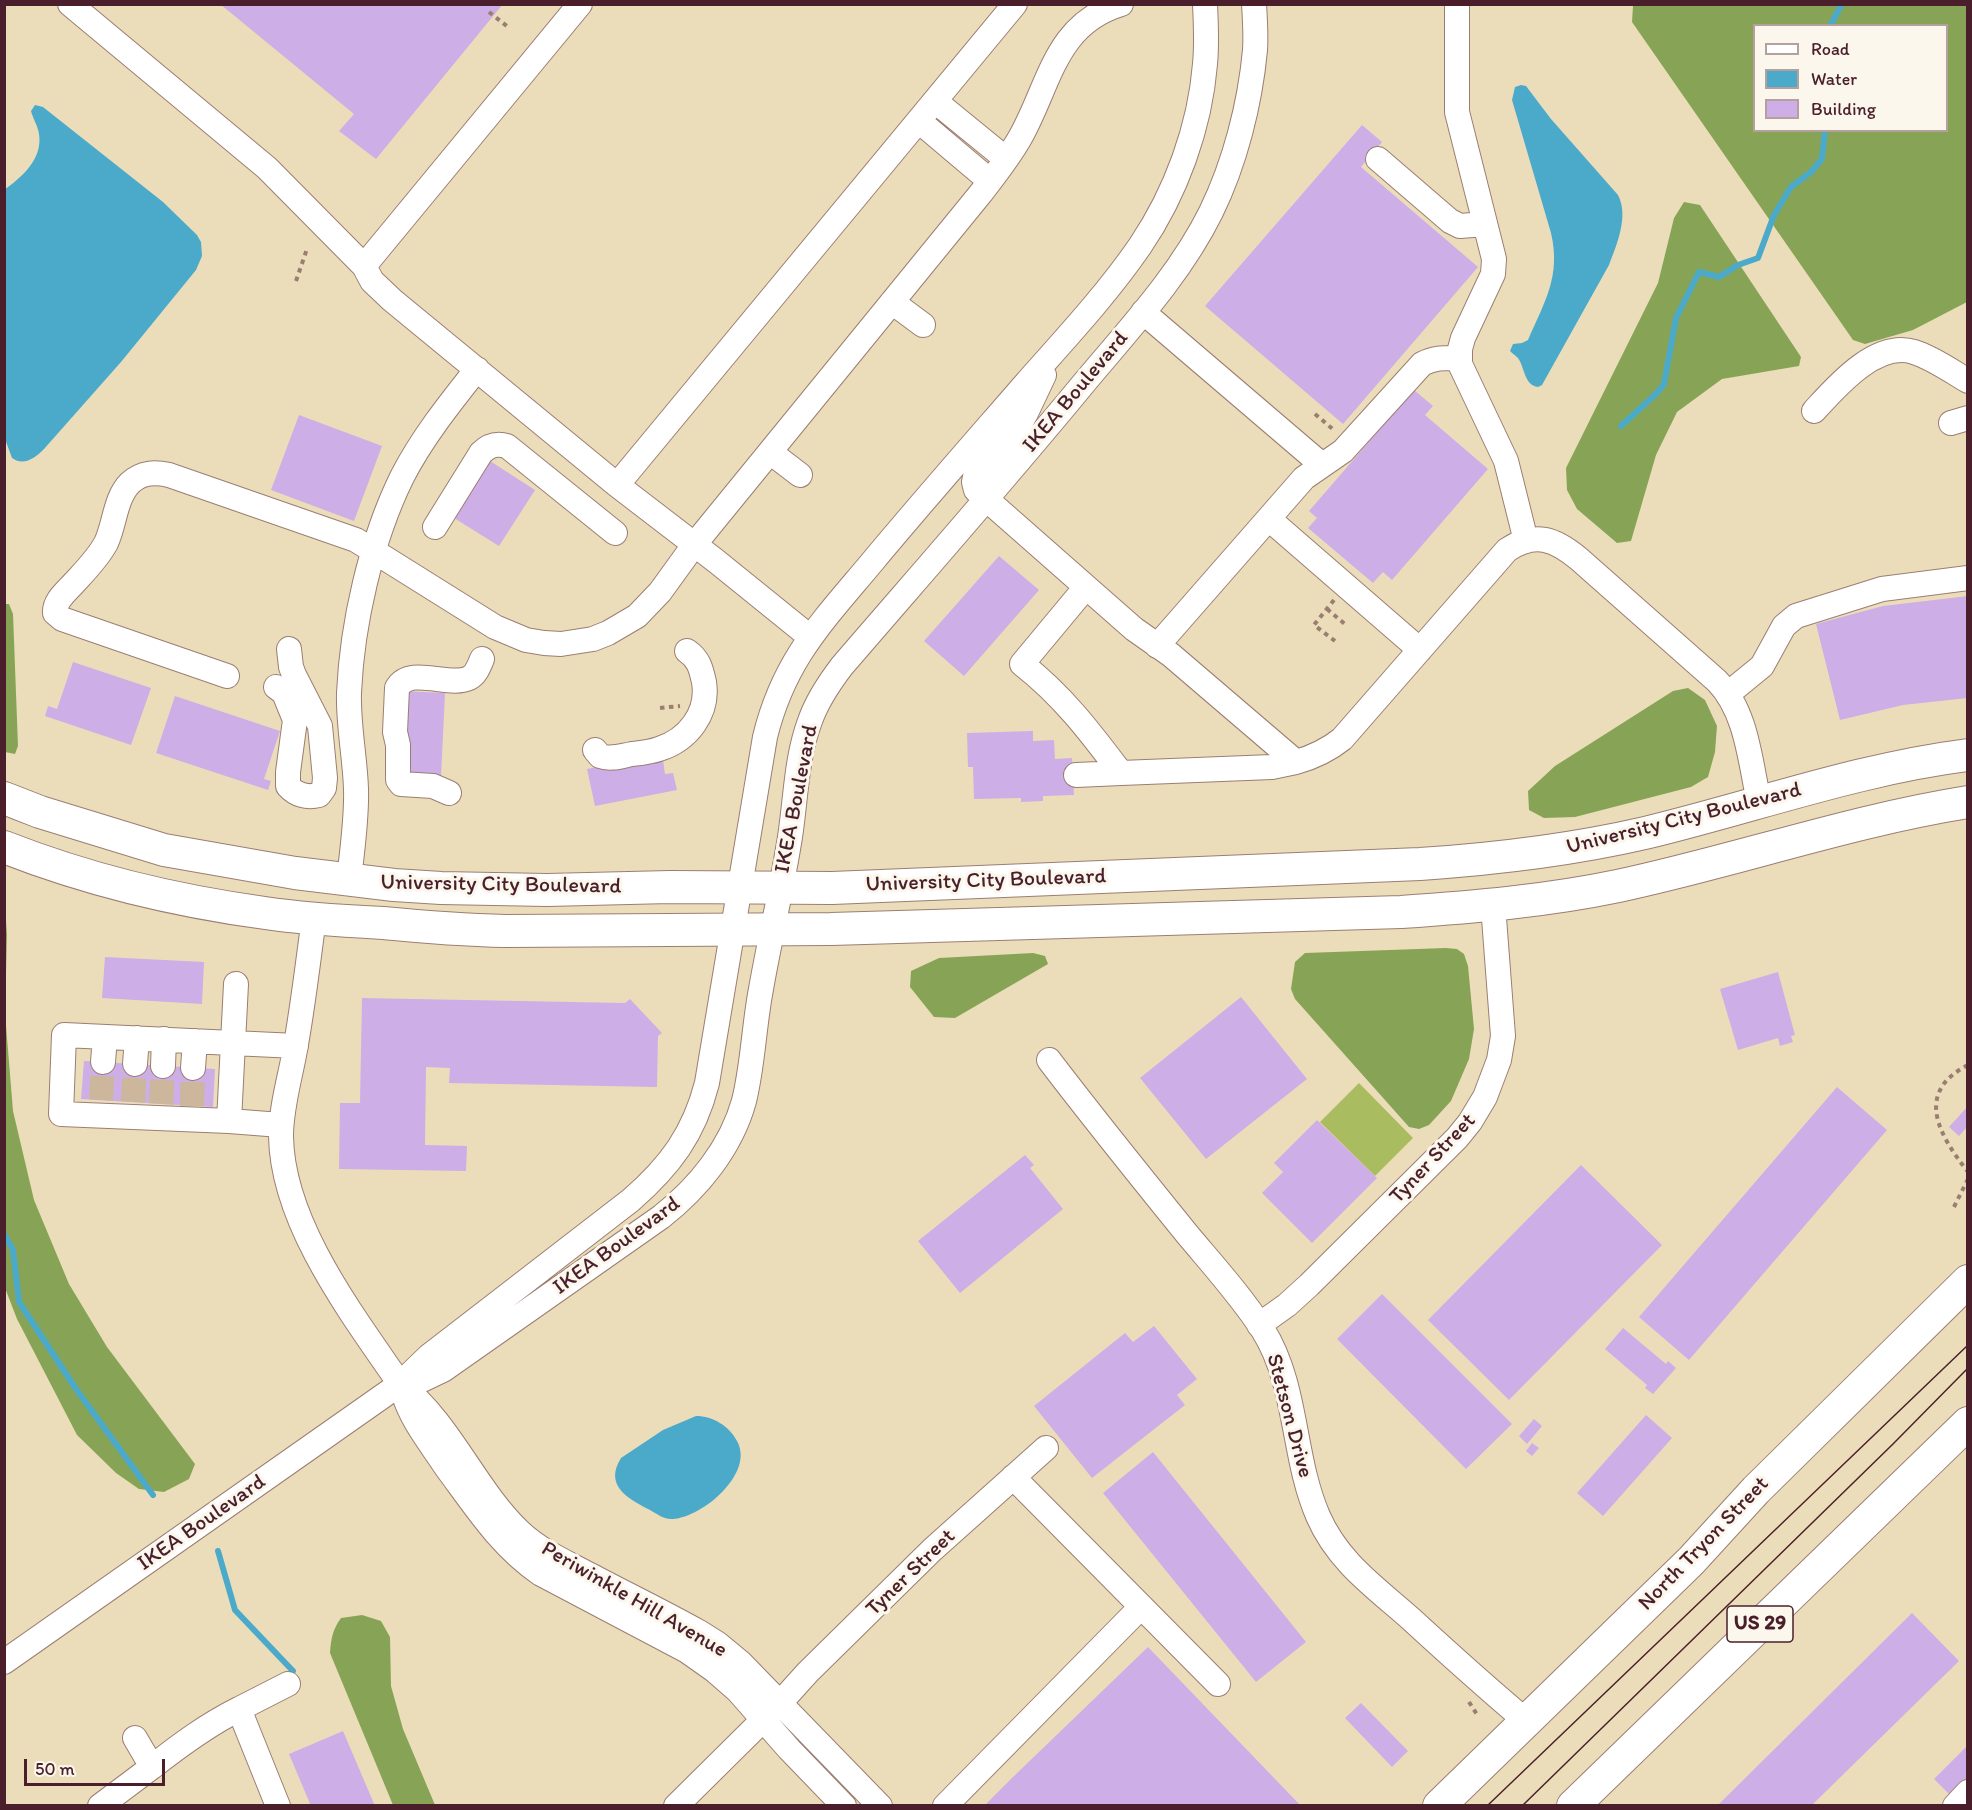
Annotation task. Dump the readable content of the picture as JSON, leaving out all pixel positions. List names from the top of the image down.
{
  "streets": {
    "main road": ["University City Boulevard", "North Tryon Street", "US 29"],
    "street": [
      "IKEA Boulevard",
      "Tyner Street",
      "Stetson Drive",
      "Periwinkle Hill Avenue"
    ]
  },
  "crossings": [
    ["IKEA Boulevard", "University City Boulevard"],
    ["IKEA Boulevard", "Periwinkle Hill Avenue"],
    ["University City Boulevard", "Tyner Street"],
    ["University City Boulevard", "Periwinkle Hill Avenue"],
    ["Tyner Street", "Stetson Drive"],
    ["Tyner Street", "Periwinkle Hill Avenue"],
    ["Stetson Drive", "North Tryon Street"]
  ],
  "legend": ["Road", "Water", "Building"],
  "scale_bar": "50 m"
}
